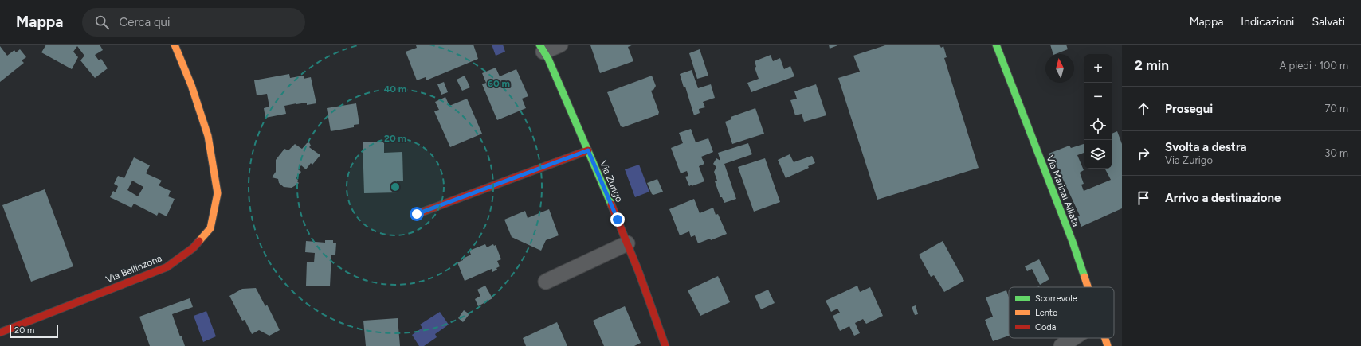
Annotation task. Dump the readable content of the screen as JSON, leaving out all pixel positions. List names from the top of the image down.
{
  "streets": {
    "street": ["Via Zurigo", "Via Marinai Alliata", "Via Bellinzona"]
  },
  "legend": ["Scorrevole", "Lento", "Coda"],
  "scale_bar": "20 m",
  "north": "top",
  "page": {
    "header": "Mappa",
    "search": "Cerca qui",
    "nav": ["Mappa", "Indicazioni", "Salvati"],
    "heading": ["2 min", "A piedi · 100 m"],
    "map_buttons": ["+", "−"],
    "list": [
      ["Prosegui", "70 m"],
      ["Svolta a destra", "Via Zurigo", "30 m"],
      "Arrivo a destinazione"
    ],
    "scale": "20 m"
  },
  "rings": ["60 m", "40 m", "20 m"]
}
